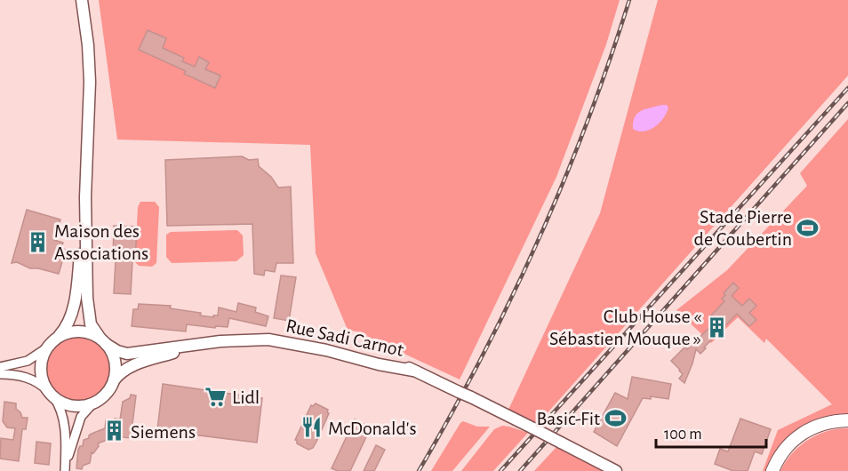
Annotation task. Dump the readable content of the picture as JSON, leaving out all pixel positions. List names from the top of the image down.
{
  "streets": {
    "main road": ["Rue Sadi Carnot"]
  },
  "places": {
    "sports": ["Stade Pierre de Coubertin", "Basic-Fit"],
    "building": ["Maison des Associations", "Club House « Sébastien Mouque »", "Siemens"],
    "supermarket": ["Lidl"],
    "restaurant": ["McDonald's"]
  },
  "scale_bar": "100 m"
}
